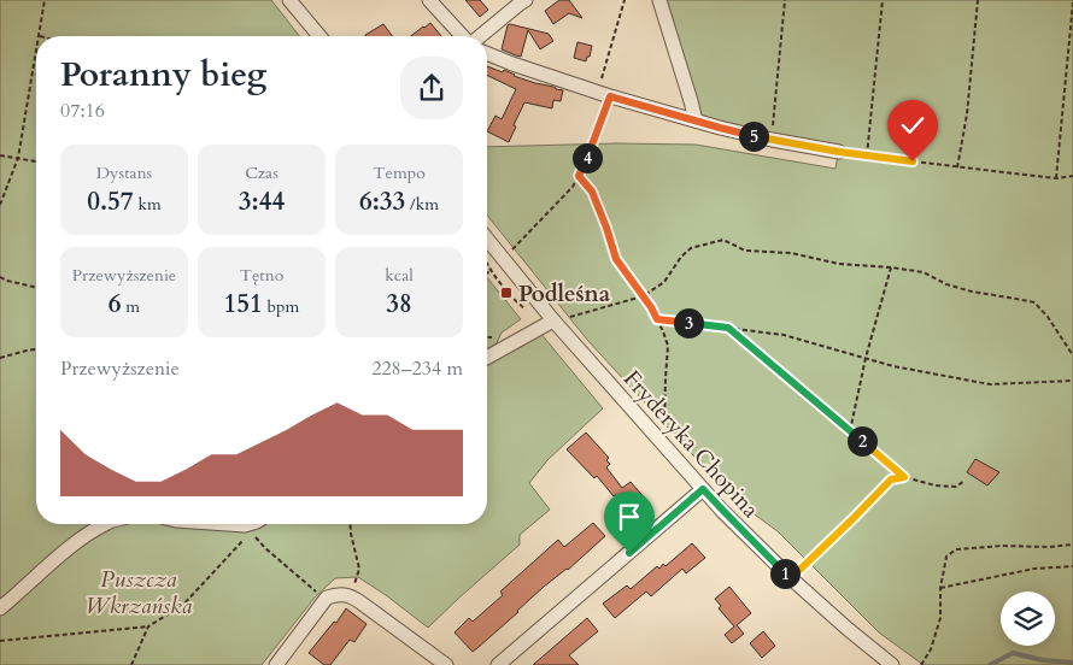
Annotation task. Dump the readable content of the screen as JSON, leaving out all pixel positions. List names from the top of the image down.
{
  "streets": {
    "street": ["Fryderyka Chopina"]
  },
  "parks": ["Puszcza Wkrzańska"],
  "places": {
    "transit": ["Podleśna"]
  },
  "page": {
    "heading": ["Poranny bieg", "07:16"],
    "pins": [
      "5",
      "4",
      "3",
      "2",
      "1"
    ],
    "stats": [
      ["Dystans", "0.57 km"],
      ["Czas", "3:44"],
      ["Tempo", "6:33 /km"],
      ["Przewyższenie", "6 m"],
      ["Tętno", "151 bpm"],
      ["kcal", "38"]
    ],
    "chart": ["Przewyższenie", "228–234 m"]
  }
}
